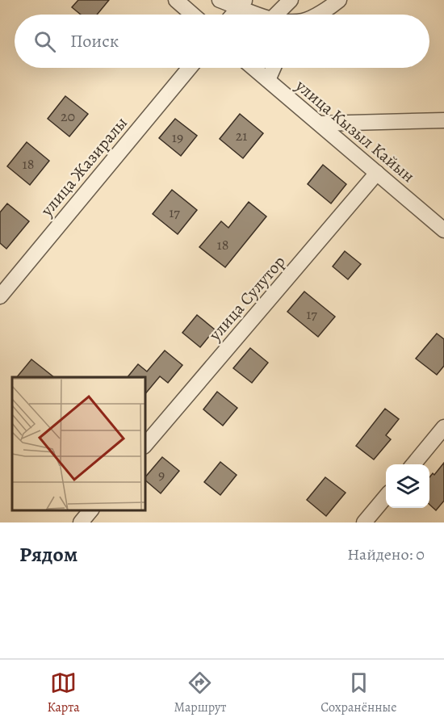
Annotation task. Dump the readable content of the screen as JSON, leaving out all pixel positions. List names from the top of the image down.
{
  "streets": {
    "street": ["улица Кызыл Кайын", "улица Жазиралы", "улица Сулутор"]
  },
  "crossings": [
    ["улица Кызыл Кайын", "улица Сулутор"]
  ],
  "house_numbers": [
    "20",
    "21",
    "19",
    "18",
    "17",
    "18",
    "17",
    "9"
  ],
  "page": {
    "search": "Поиск",
    "heading": ["Рядом", "Найдено: 0"],
    "nav": ["Карта", "Маршрут", "Сохранённые"]
  }
}
